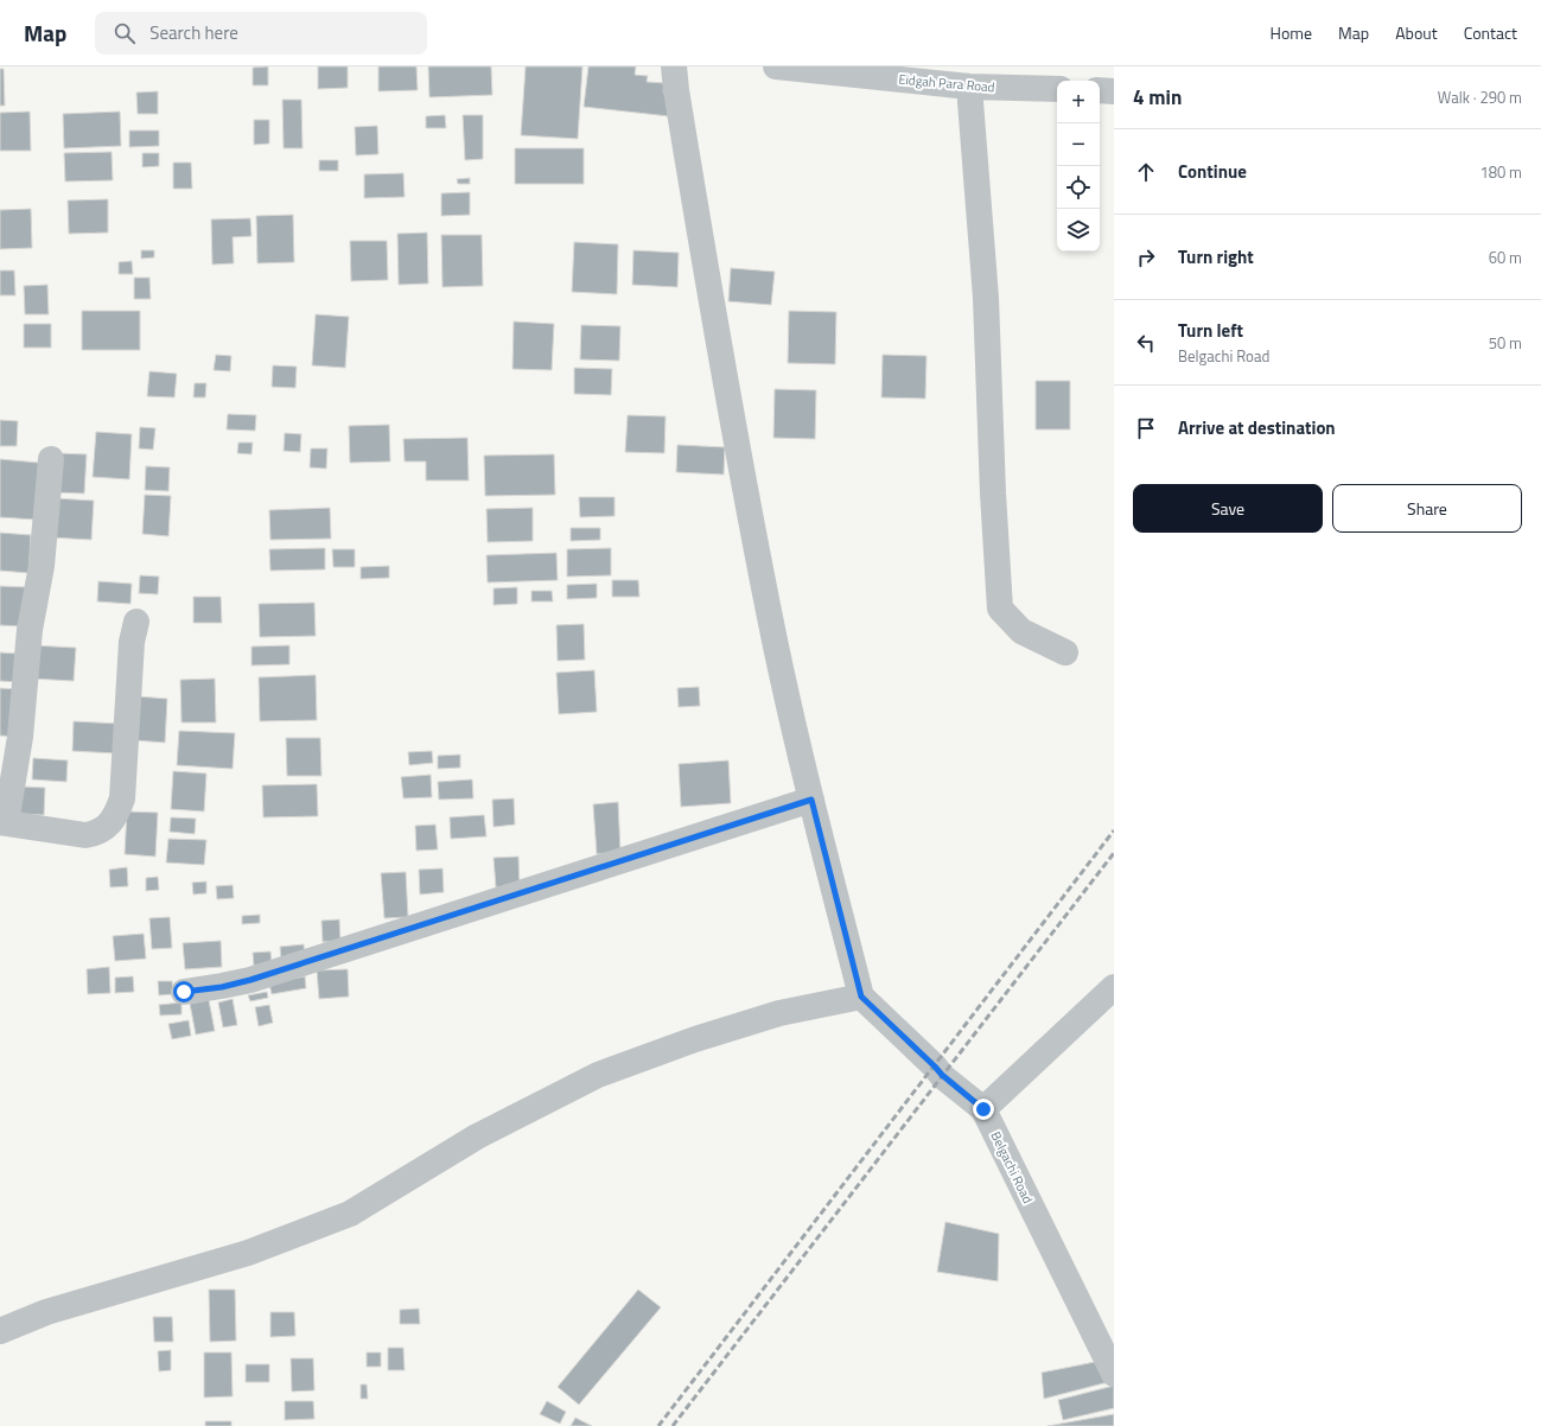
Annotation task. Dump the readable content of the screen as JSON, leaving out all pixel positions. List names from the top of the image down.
{
  "streets": {
    "street": ["Eidgah Para Road", "Belgachi Road"]
  },
  "page": {
    "header": "Map",
    "search": "Search here",
    "nav": [
      "Home",
      "Map",
      "About",
      "Contact"
    ],
    "heading": ["4 min", "Walk · 290 m"],
    "map_buttons": ["+", "−"],
    "list": [
      ["Continue", "180 m"],
      ["Turn right", "60 m"],
      ["Turn left", "Belgachi Road", "50 m"],
      "Arrive at destination"
    ],
    "buttons": ["Save", "Share"]
  }
}
